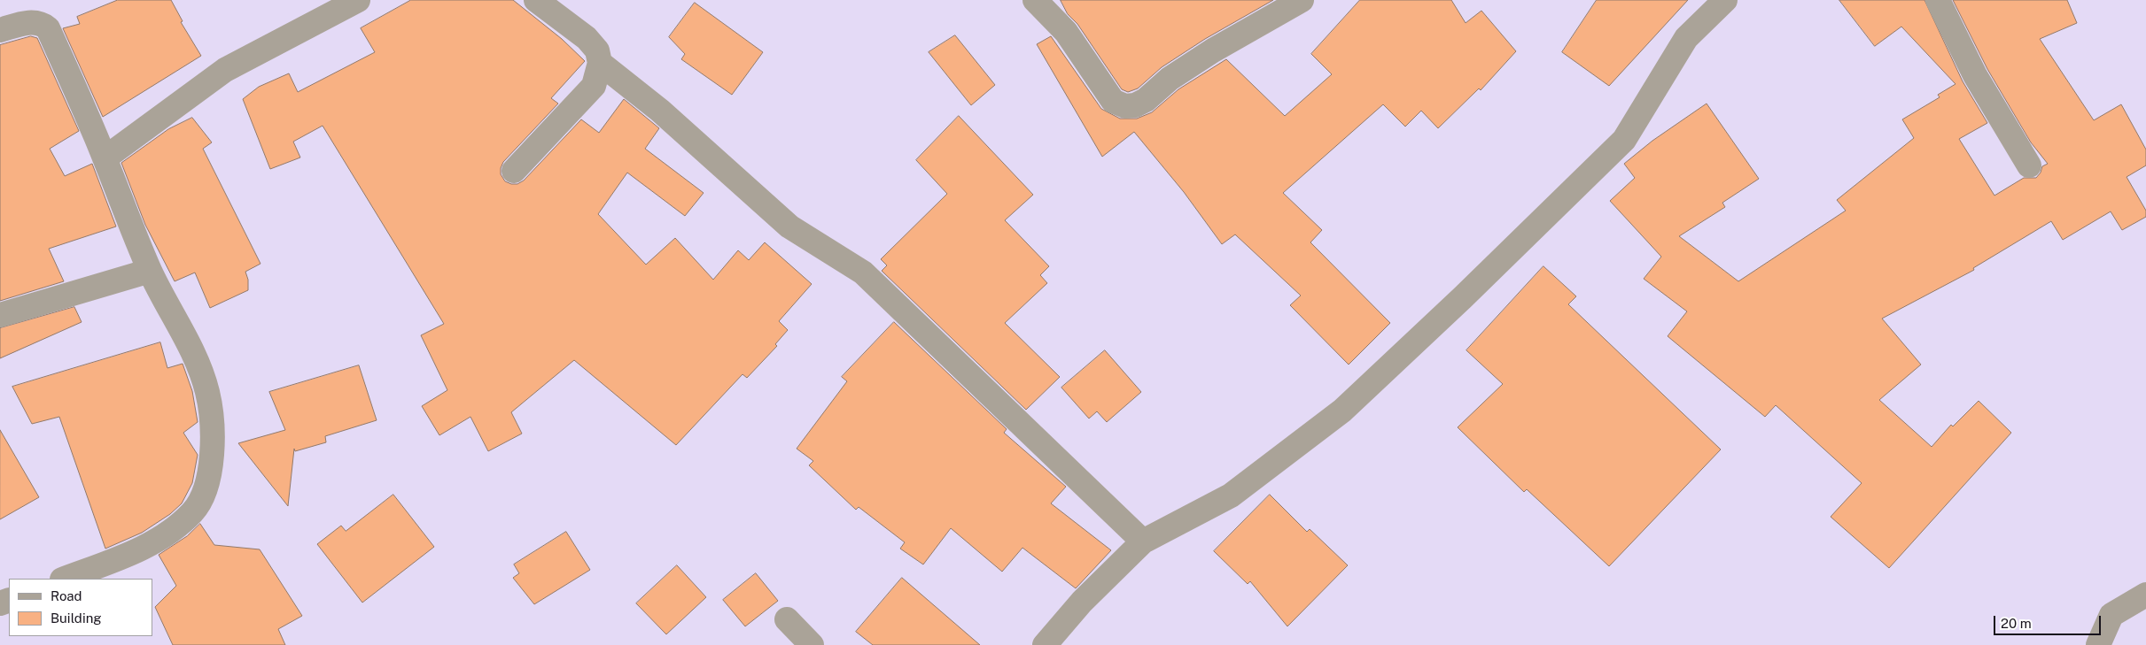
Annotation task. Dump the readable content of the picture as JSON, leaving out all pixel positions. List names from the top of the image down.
{
  "legend": ["Road", "Building"],
  "scale_bar": "20 m"
}
